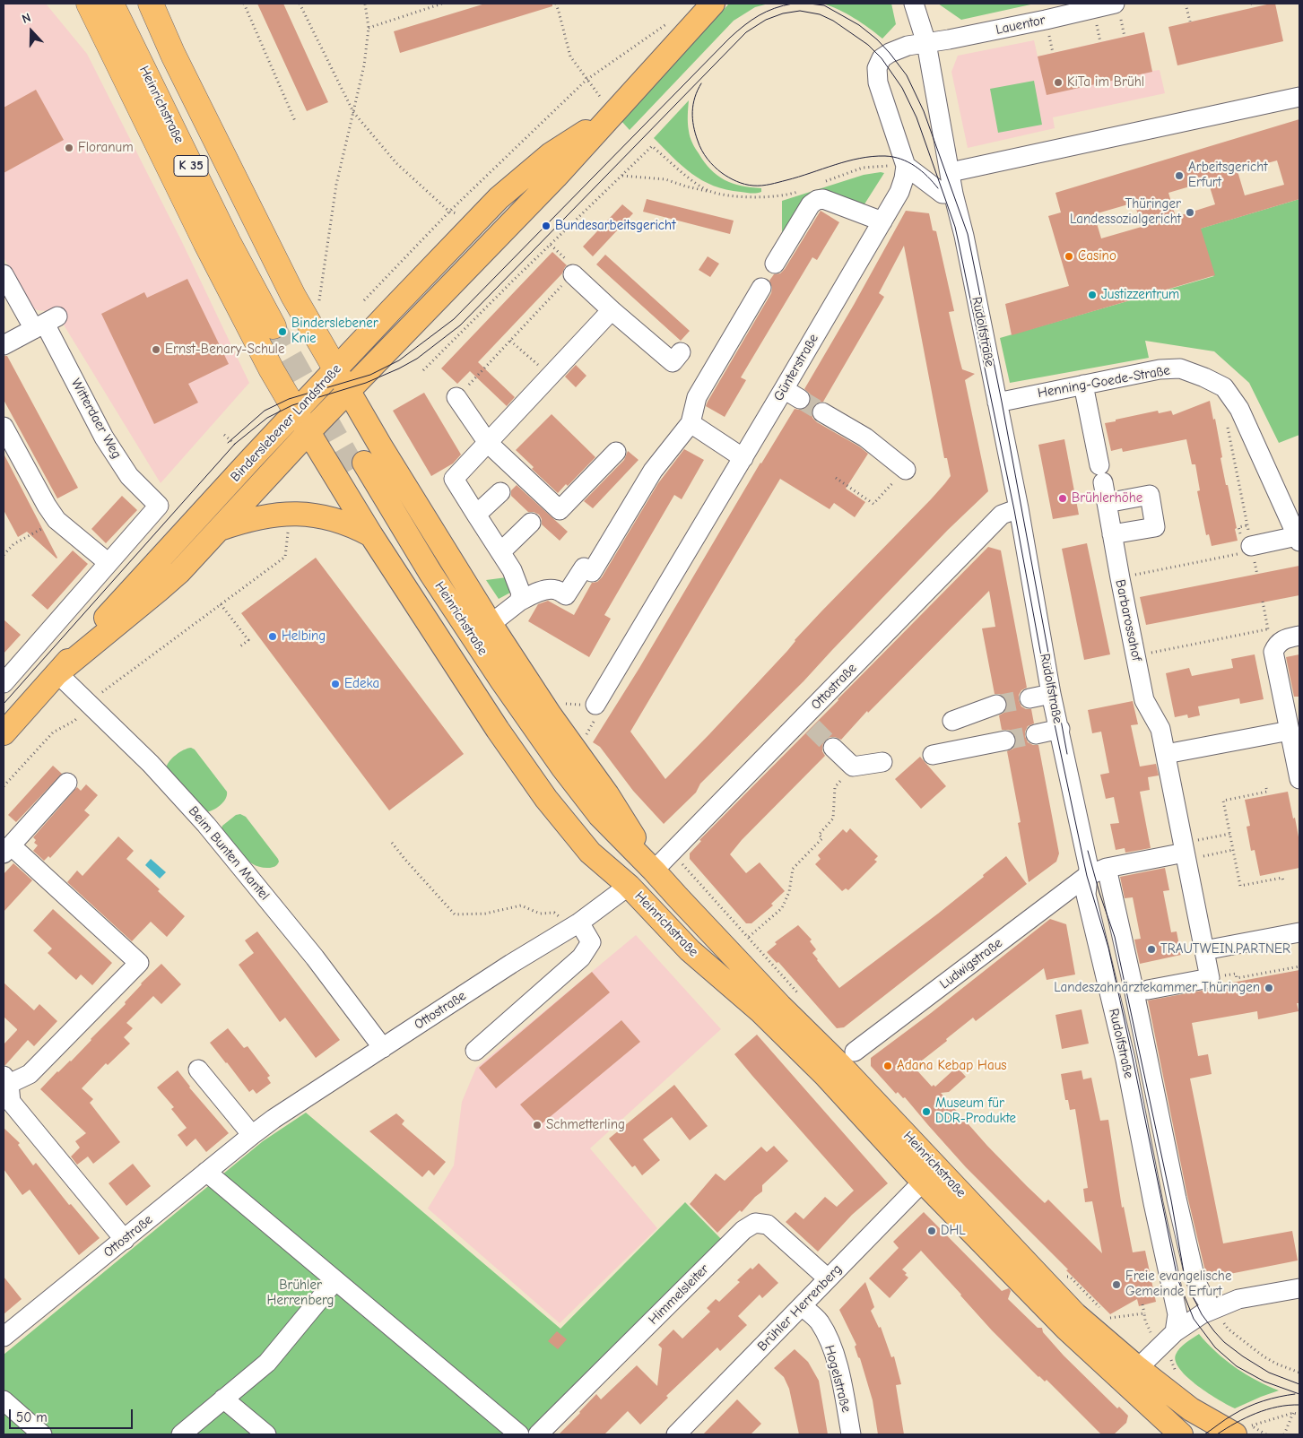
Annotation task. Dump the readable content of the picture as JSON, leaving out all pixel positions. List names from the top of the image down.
{
  "streets": {
    "highway": ["Heinrichstraße", "K 35"],
    "main road": ["Binderslebener Landstraße"],
    "street": [
      "Lauentor",
      "Rudolfstraße",
      "Günterstraße",
      "Henning-Goede-Straße",
      "Witterdaer Weg",
      "Barbarossahof",
      "Ottostraße",
      "Beim Bunten Mantel",
      "Ludwigstraße",
      "Himmelsleiter",
      "Brühler Herrenberg",
      "Hogelstraße"
    ]
  },
  "crossings": [
    ["Lauentor", "Rudolfstraße"],
    ["Heinrichstraße", "K 35"],
    ["Heinrichstraße", "Binderslebener Landstraße"],
    ["Heinrichstraße", "Ottostraße"],
    ["Heinrichstraße", "Brühler Herrenberg"],
    ["K 35", "Binderslebener Landstraße"],
    ["Rudolfstraße", "Henning-Goede-Straße"],
    ["Rudolfstraße", "Ottostraße"],
    ["Rudolfstraße", "Ludwigstraße"],
    ["Henning-Goede-Straße", "Barbarossahof"],
    ["Binderslebener Landstraße", "Beim Bunten Mantel"],
    ["Ottostraße", "Beim Bunten Mantel"],
    ["Himmelsleiter", "Brühler Herrenberg"],
    ["Brühler Herrenberg", "Hogelstraße"]
  ],
  "parks": ["Brühler Herrenberg"],
  "places": [
    "KiTa im Brühl",
    "Floranum",
    "Arbeitsgericht Erfurt",
    "Thüringer Landessozialgericht",
    "Bundesarbeitsgericht",
    "Casino",
    "Justizzentrum",
    "Binderslebener Knie",
    "Ernst-Benary-Schule",
    "Brühlerhöhe",
    "Helbing",
    "Edeka",
    "TRAUTWEIN.PARTNER",
    "Landeszahnärztekammer Thüringen",
    "Adana Kebap Haus",
    "Museum für DDR-Produkte",
    "Schmetterling",
    "DHL",
    "Freie evangelische Gemeinde Erfurt"
  ],
  "scale_bar": "50 m",
  "north": "top"
}
